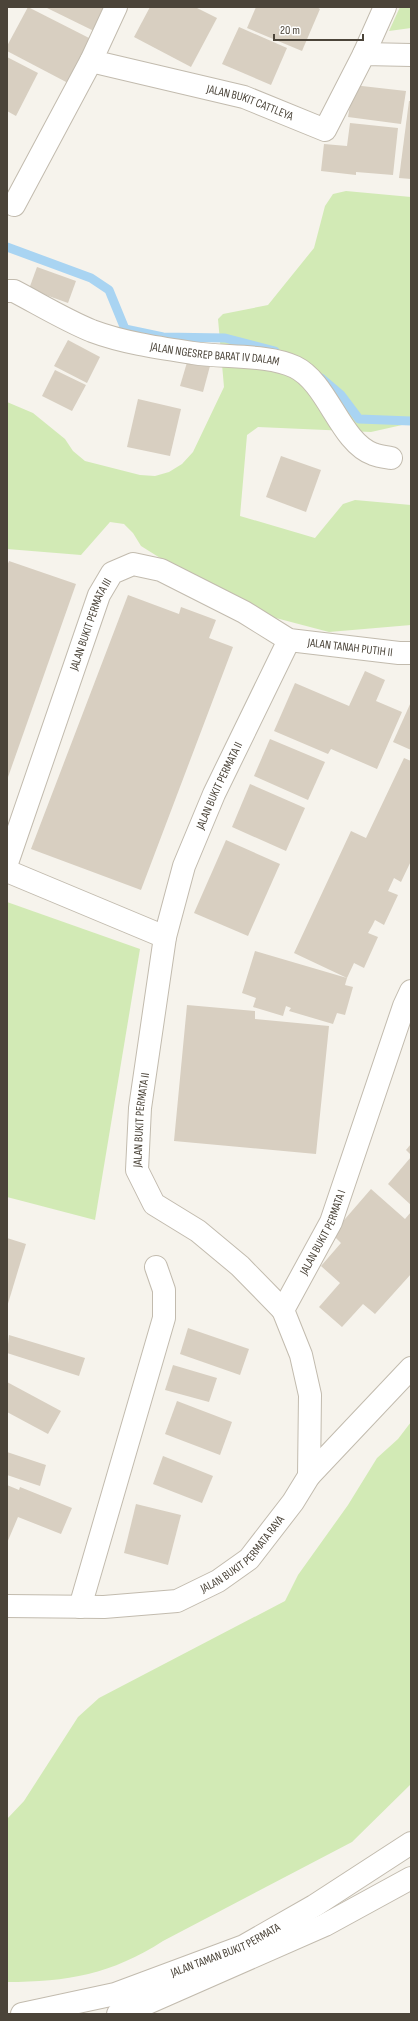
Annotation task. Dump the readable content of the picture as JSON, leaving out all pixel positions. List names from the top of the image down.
{
  "streets": {
    "street": [
      "JALAN BUKIT CATTLEYA",
      "JALAN NGESREP BARAT IV DALAM",
      "JALAN BUKIT PERMATA III",
      "JALAN TANAH PUTIH II",
      "JALAN BUKIT PERMATA II",
      "JALAN BUKIT PERMATA I",
      "JALAN BUKIT PERMATA RAYA",
      "JALAN TAMAN BUKIT PERMATA"
    ]
  },
  "crossings": [
    ["JALAN BUKIT PERMATA III", "JALAN TANAH PUTIH II"],
    ["JALAN BUKIT PERMATA III", "JALAN BUKIT PERMATA II"],
    ["JALAN TANAH PUTIH II", "JALAN BUKIT PERMATA II"],
    ["JALAN BUKIT PERMATA II", "JALAN BUKIT PERMATA I"]
  ],
  "scale_bar": "20 m"
}
